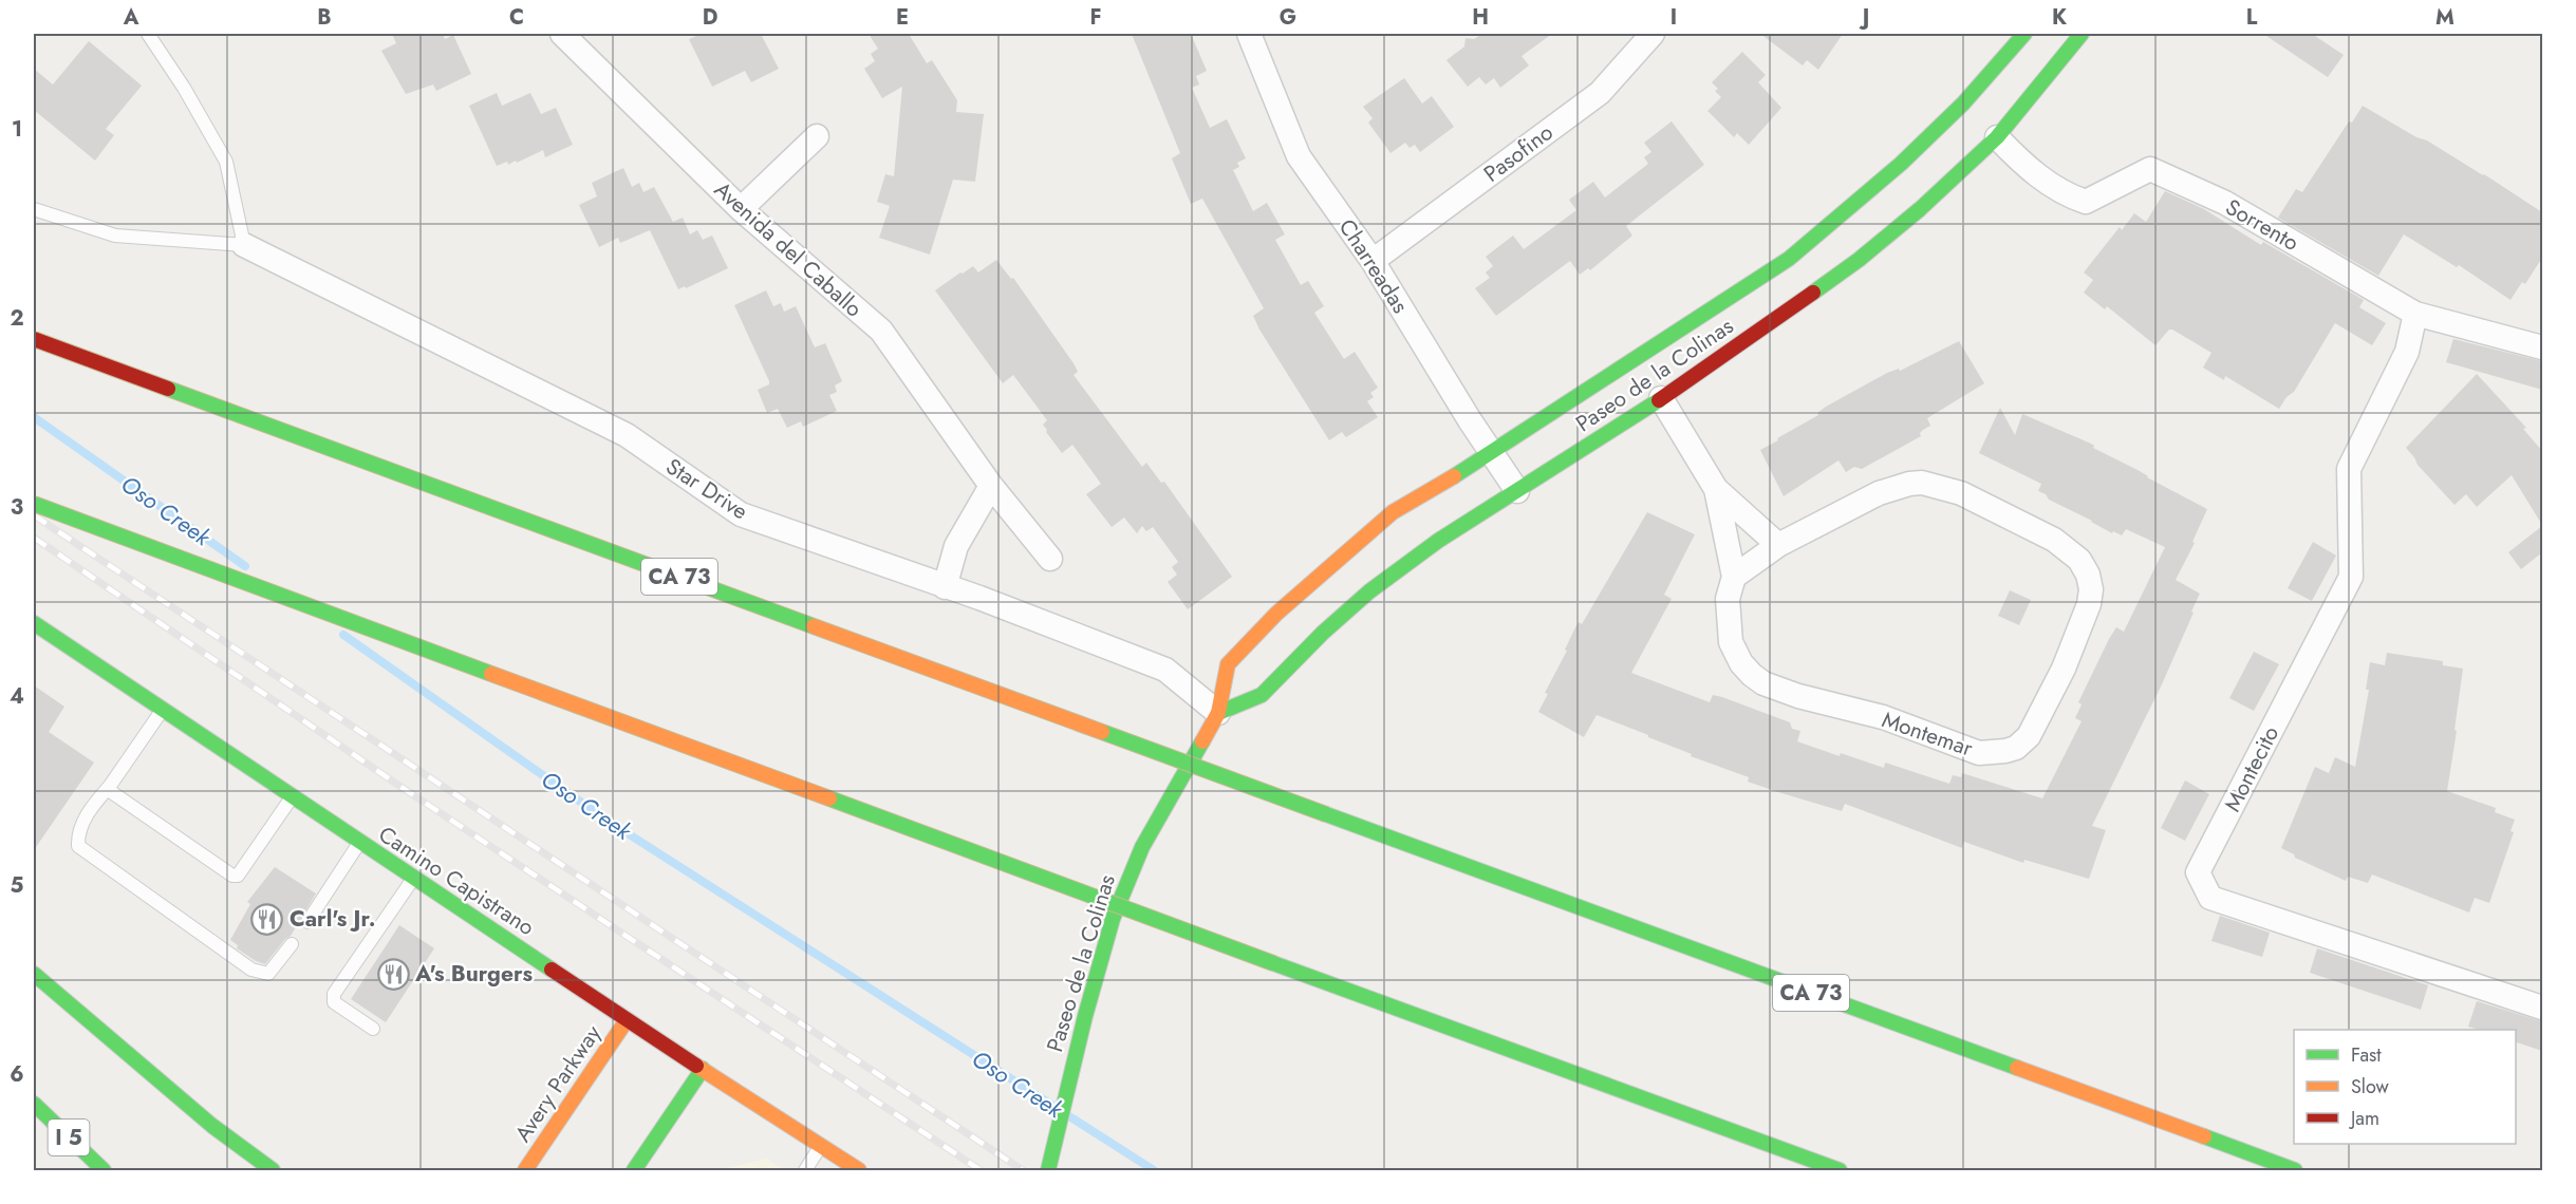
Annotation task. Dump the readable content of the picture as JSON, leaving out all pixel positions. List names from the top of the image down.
{
  "streets": {
    "main road": [
      "Paseo de la Colinas",
      "CA 73",
      "Camino Capistrano",
      "Avery Parkway",
      "I 5"
    ],
    "street": [
      "Pasofino",
      "Sorrento",
      "Avenida del Caballo",
      "Charreadas",
      "Star Drive",
      "Montemar",
      "Montecito"
    ]
  },
  "crossings": [
    ["Pasofino", "Charreadas"],
    ["Sorrento", "Paseo de la Colinas"],
    ["Sorrento", "Montecito"],
    ["Charreadas", "Paseo de la Colinas"],
    ["Paseo de la Colinas", "Star Drive"],
    ["Camino Capistrano", "Avery Parkway"]
  ],
  "water": ["Oso Creek"],
  "places": {
    "restaurant": ["Carl's Jr.", "A's Burgers"]
  },
  "legend": ["Fast", "Slow", "Jam"],
  "grid": {
    "columns": [
      "A",
      "B",
      "C",
      "D",
      "E",
      "F",
      "G",
      "H",
      "I",
      "J",
      "K",
      "L",
      "M"
    ],
    "rows": [
      "1",
      "2",
      "3",
      "4",
      "5",
      "6"
    ]
  }
}
